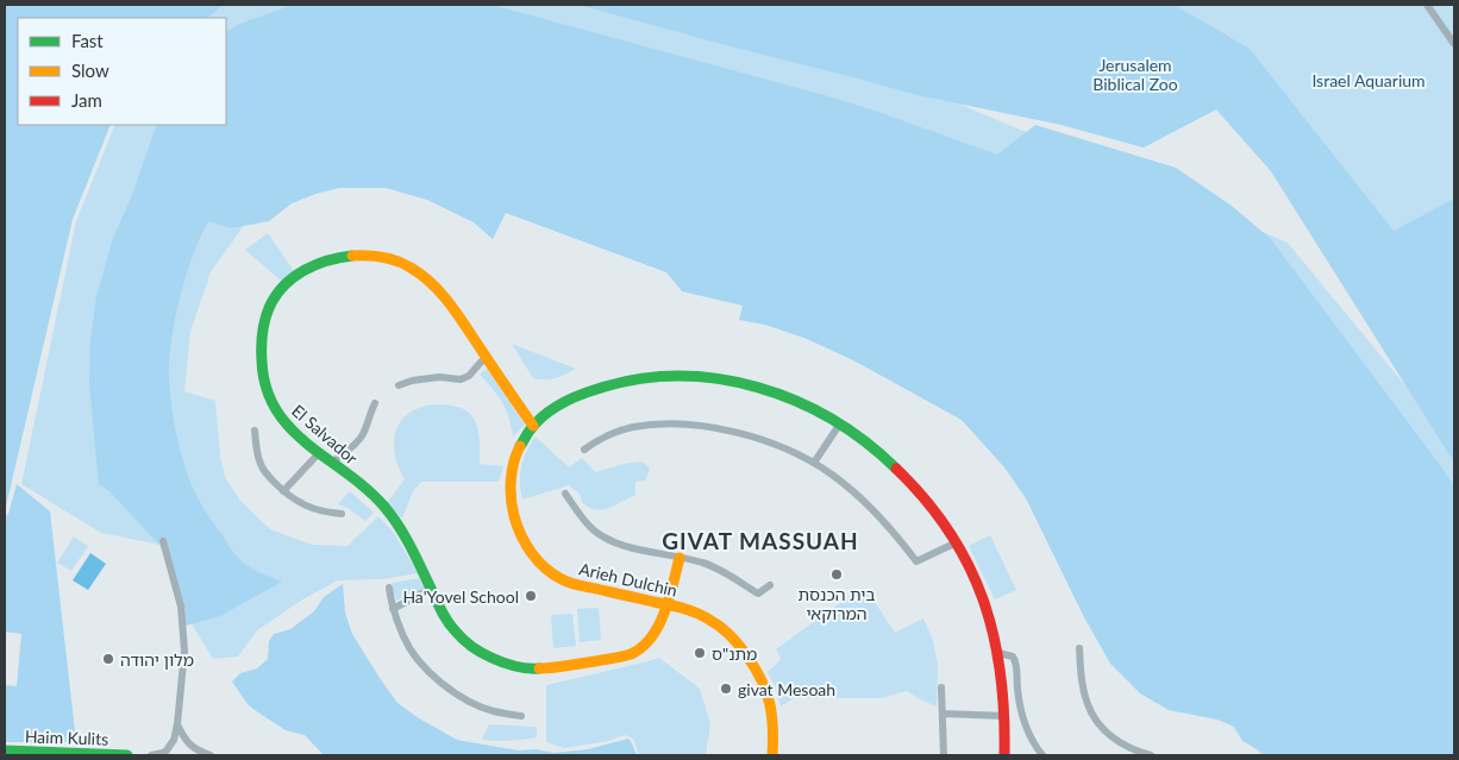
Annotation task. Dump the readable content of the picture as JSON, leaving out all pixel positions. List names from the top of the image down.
{
  "streets": {
    "street": ["El Salvador", "Arieh Dulchin", "Haim Kulits"]
  },
  "crossings": [
    ["El Salvador", "Arieh Dulchin"]
  ],
  "districts": ["GIVAT MASSUAH"],
  "parks": ["Jerusalem Biblical Zoo", "Israel Aquarium"],
  "places": [
    "בית הכנסת המרוקאי",
    "Ha'Yovel School",
    "מתנ\"ס",
    "מלון יהודה",
    "givat Mesoah"
  ],
  "legend": ["Fast", "Slow", "Jam"]
}
